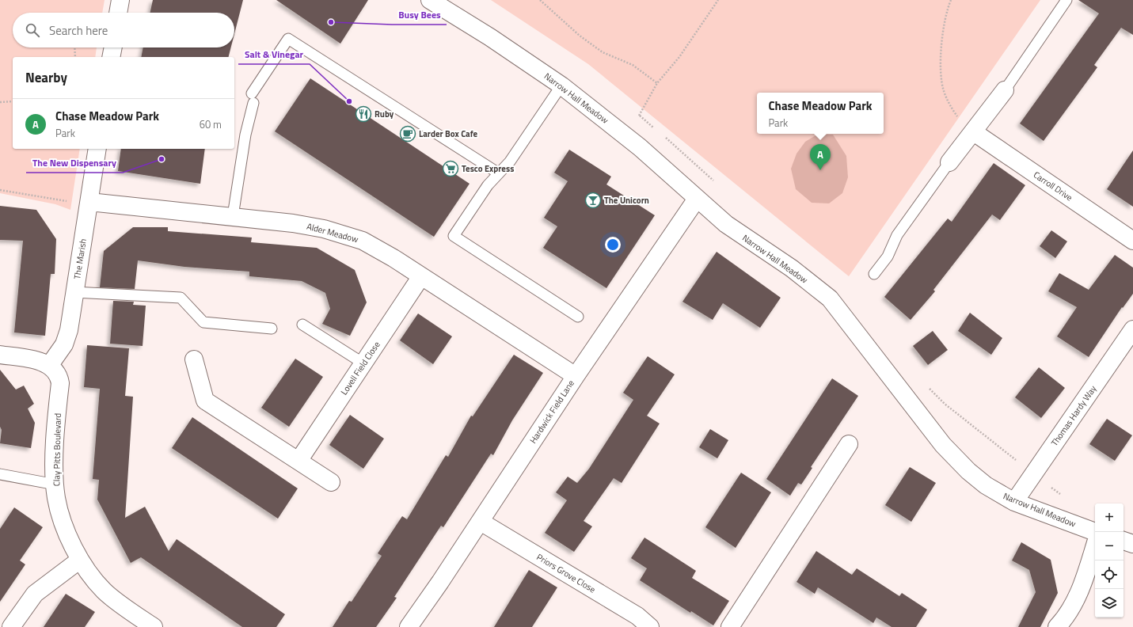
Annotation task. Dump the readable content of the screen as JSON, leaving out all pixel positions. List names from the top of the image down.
{
  "streets": {
    "street": [
      "Narrow Hall Meadow",
      "Carroll Drive",
      "Alder Meadow",
      "The Marish",
      "Lovell Field Close",
      "Hardwick Field Lane",
      "Thomas Hardy Way",
      "Clay Pitts Boulevard",
      "Priors Grove Close"
    ]
  },
  "crossings": [
    ["Narrow Hall Meadow", "Hardwick Field Lane"],
    ["Narrow Hall Meadow", "Thomas Hardy Way"],
    ["Alder Meadow", "The Marish"],
    ["Alder Meadow", "Lovell Field Close"],
    ["Alder Meadow", "Hardwick Field Lane"],
    ["The Marish", "Clay Pitts Boulevard"],
    ["Hardwick Field Lane", "Priors Grove Close"]
  ],
  "places": {
    "other": ["Busy Bees", "Salt & Vinegar", "The New Dispensary"],
    "restaurant": ["Ruby"],
    "cafe": ["Larder Box Cafe"],
    "supermarket": ["Tesco Express"],
    "bar": ["The Unicorn"]
  },
  "page": {
    "search": "Search here",
    "heading": "Nearby",
    "popup": ["Chase Meadow Park", "Park"],
    "list": [
      {
        "mark": "A",
        "name": "Chase Meadow Park",
        "note": "Park",
        "value": "60 m"
      }
    ],
    "pins": "A",
    "map_buttons": ["+", "−"]
  }
}
